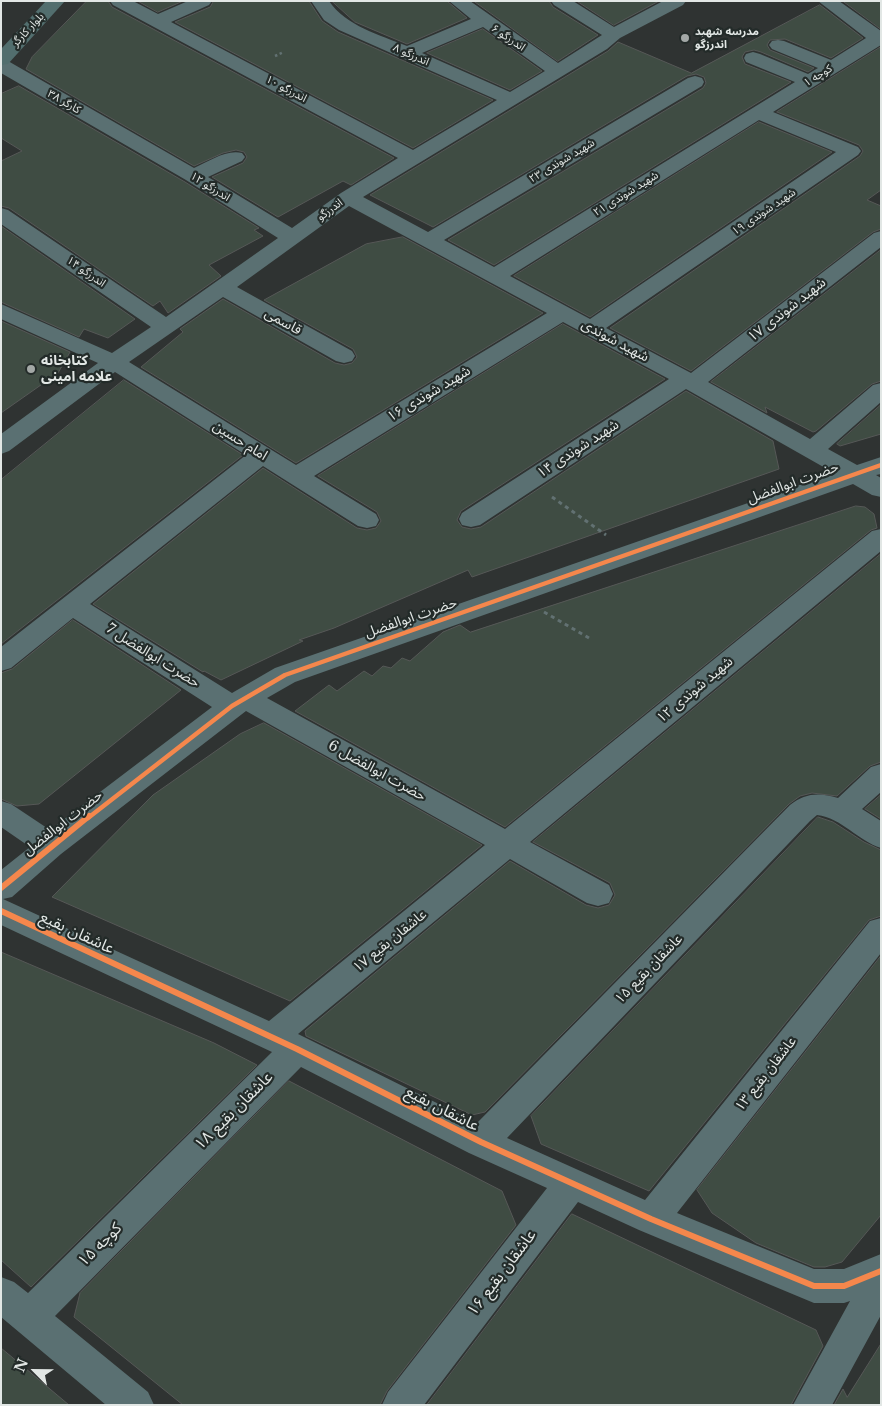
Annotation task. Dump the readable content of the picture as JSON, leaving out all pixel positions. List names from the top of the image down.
{
  "streets": {
    "main road": ["بلوار کارگر"],
    "street": [
      "اندرزگو ۶",
      "اندرزگو ۸",
      "کوچه ۱",
      "اندرزگو ۱۰",
      "کارگر ۳۸",
      "شهید شوندی ۲۳",
      "اندرزگو ۱۲",
      "شهید شوندی ۲۱",
      "اندرزگو",
      "شهید شوندی ۱۹",
      "اندرزگو ۱۴",
      "شهید شوندی ۱۷",
      "قاسمی",
      "شهید شوندی",
      "شهید شوندی ۱۶",
      "امام حسین",
      "شهید شوندی ۱۴",
      "حضرت ابوالفضل",
      "حضرت ابوالفضل 7",
      "شهید شوندی ۱۲",
      "حضرت ابوالفضل 6",
      "عاشقان بقیع",
      "عاشقان بقیع ۱۷",
      "عاشقان بقیع ۱۵",
      "عاشقان بقیع ۱۳",
      "عاشقان بقیع ۱۸",
      "کوچه ۱۵",
      "عاشقان بقیع ۱۶"
    ]
  },
  "crossings": [
    ["اندرزگو ۶", "اندرزگو"],
    ["اندرزگو ۸", "اندرزگو"],
    ["کوچه ۱", "شهید شوندی ۲۱"],
    ["کوچه ۱", "شهید شوندی ۱۹"],
    ["اندرزگو ۱۰", "اندرزگو"],
    ["کارگر ۳۸", "اندرزگو ۱۲"],
    ["شهید شوندی ۲۳", "شهید شوندی"],
    ["اندرزگو ۱۲", "اندرزگو"],
    ["شهید شوندی ۲۱", "شهید شوندی ۱۹"],
    ["شهید شوندی ۲۱", "شهید شوندی"],
    ["اندرزگو", "اندرزگو ۱۴"],
    ["اندرزگو", "قاسمی"],
    ["اندرزگو", "شهید شوندی"],
    ["اندرزگو", "امام حسین"],
    ["شهید شوندی ۱۹", "شهید شوندی"],
    ["شهید شوندی ۱۷", "شهید شوندی"],
    ["شهید شوندی ۱۷", "شهید شوندی ۱۴"],
    ["شهید شوندی", "شهید شوندی ۱۶"],
    ["شهید شوندی", "شهید شوندی ۱۴"],
    ["شهید شوندی", "حضرت ابوالفضل"],
    ["شهید شوندی ۱۶", "امام حسین"],
    ["حضرت ابوالفضل", "حضرت ابوالفضل 7"],
    ["حضرت ابوالفضل", "حضرت ابوالفضل 6"],
    ["حضرت ابوالفضل 7", "حضرت ابوالفضل 6"],
    ["شهید شوندی ۱۲", "حضرت ابوالفضل 6"],
    ["شهید شوندی ۱۲", "عاشقان بقیع ۱۷"],
    ["حضرت ابوالفضل 6", "عاشقان بقیع ۱۷"],
    ["عاشقان بقیع", "عاشقان بقیع ۱۷"],
    ["عاشقان بقیع", "عاشقان بقیع ۱۵"],
    ["عاشقان بقیع", "عاشقان بقیع ۱۳"],
    ["عاشقان بقیع", "عاشقان بقیع ۱۸"],
    ["عاشقان بقیع", "عاشقان بقیع ۱۶"],
    ["عاشقان بقیع ۱۷", "عاشقان بقیع ۱۸"],
    ["عاشقان بقیع ۱۸", "کوچه ۱۵"]
  ],
  "places": ["مدرسه شهید اندرزگو", "کتابخانه علامه امینی"],
  "north": "top left"
}
